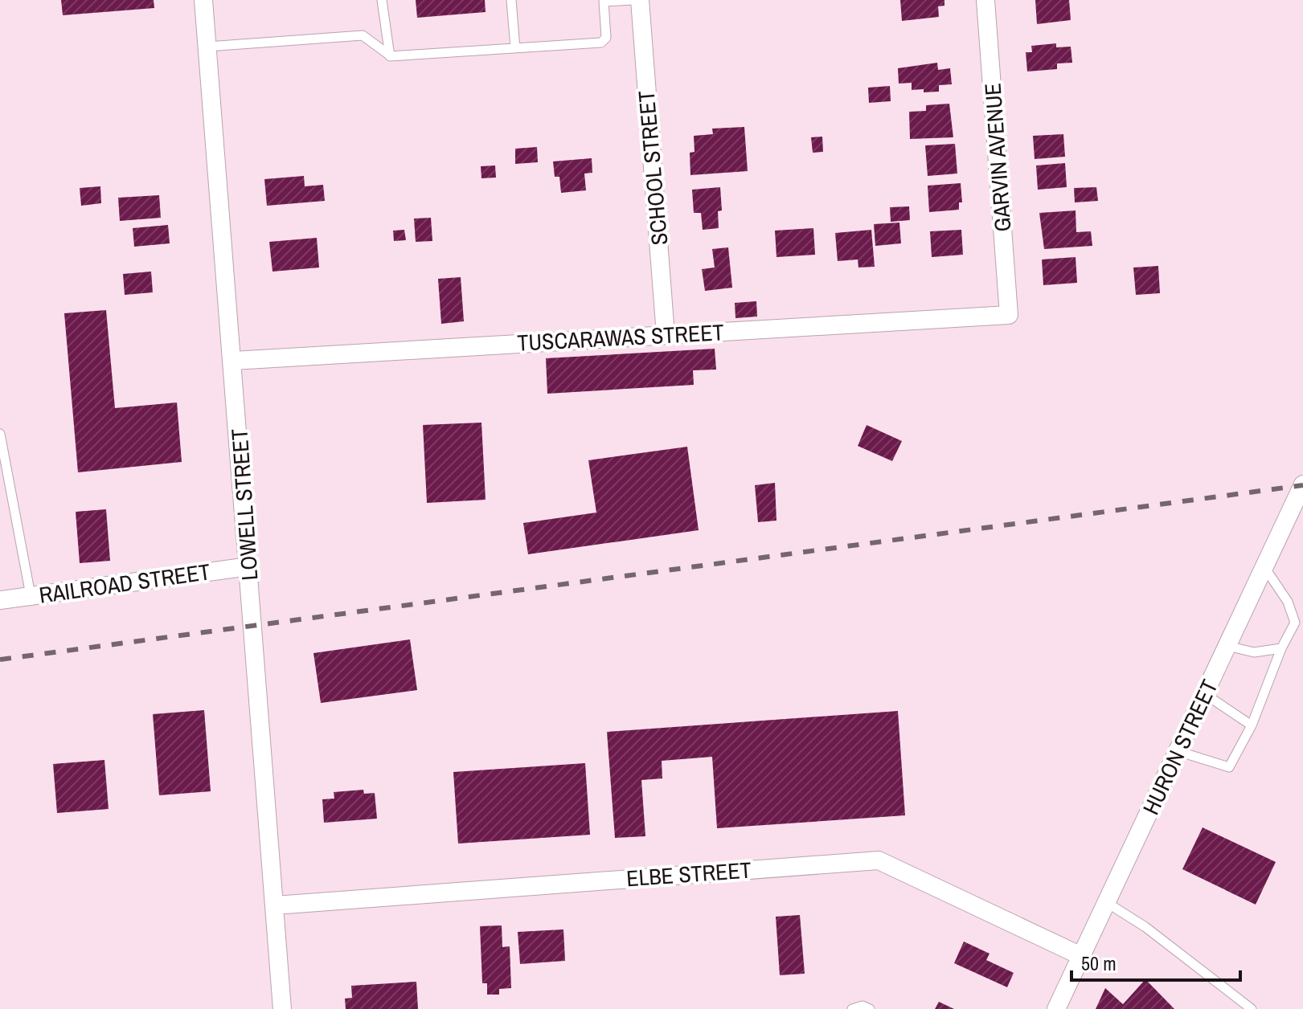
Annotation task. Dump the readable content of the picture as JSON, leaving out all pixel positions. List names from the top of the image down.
{
  "streets": {
    "street": [
      "GARVIN AVENUE",
      "SCHOOL STREET",
      "TUSCARAWAS STREET",
      "LOWELL STREET",
      "RAILROAD STREET",
      "HURON STREET",
      "ELBE STREET"
    ]
  },
  "crossings": [
    ["GARVIN AVENUE", "TUSCARAWAS STREET"],
    ["SCHOOL STREET", "TUSCARAWAS STREET"],
    ["TUSCARAWAS STREET", "LOWELL STREET"],
    ["LOWELL STREET", "RAILROAD STREET"],
    ["LOWELL STREET", "ELBE STREET"],
    ["HURON STREET", "ELBE STREET"]
  ],
  "scale_bar": "50 m"
}
